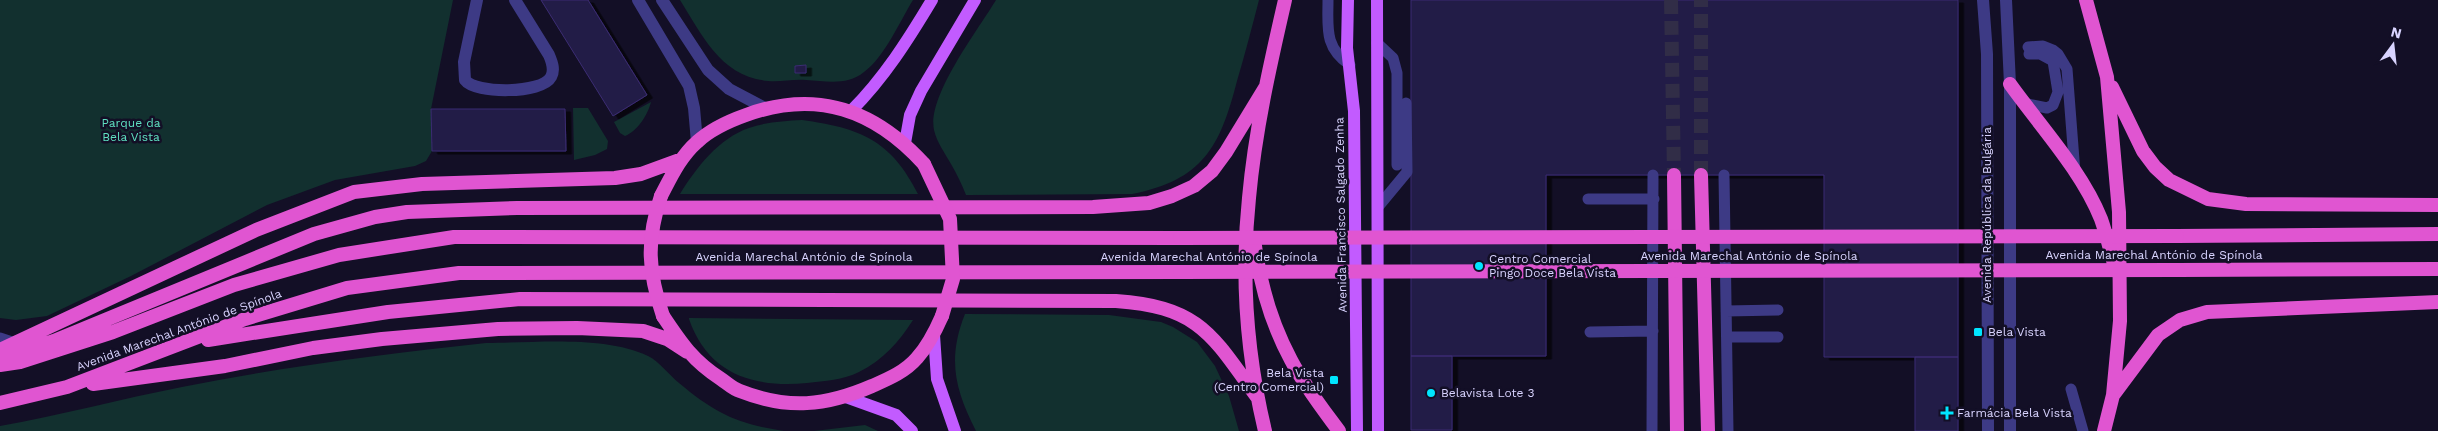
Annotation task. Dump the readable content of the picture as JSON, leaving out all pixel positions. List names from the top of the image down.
{
  "streets": {
    "highway": ["Avenida Marechal António de Spínola"],
    "main road": ["Avenida Francisco Salgado Zenha"],
    "street": ["Avenida República da Bulgária"]
  },
  "parks": ["Parque da Bela Vista"],
  "places": {
    "other": ["Centro Comercial Pingo Doce Bela Vista", "Belavista Lote 3"],
    "transit": ["Bela Vista", "Bela Vista (Centro Comercial)"],
    "health": ["Farmácia Bela Vista"]
  },
  "north": "top"
}
